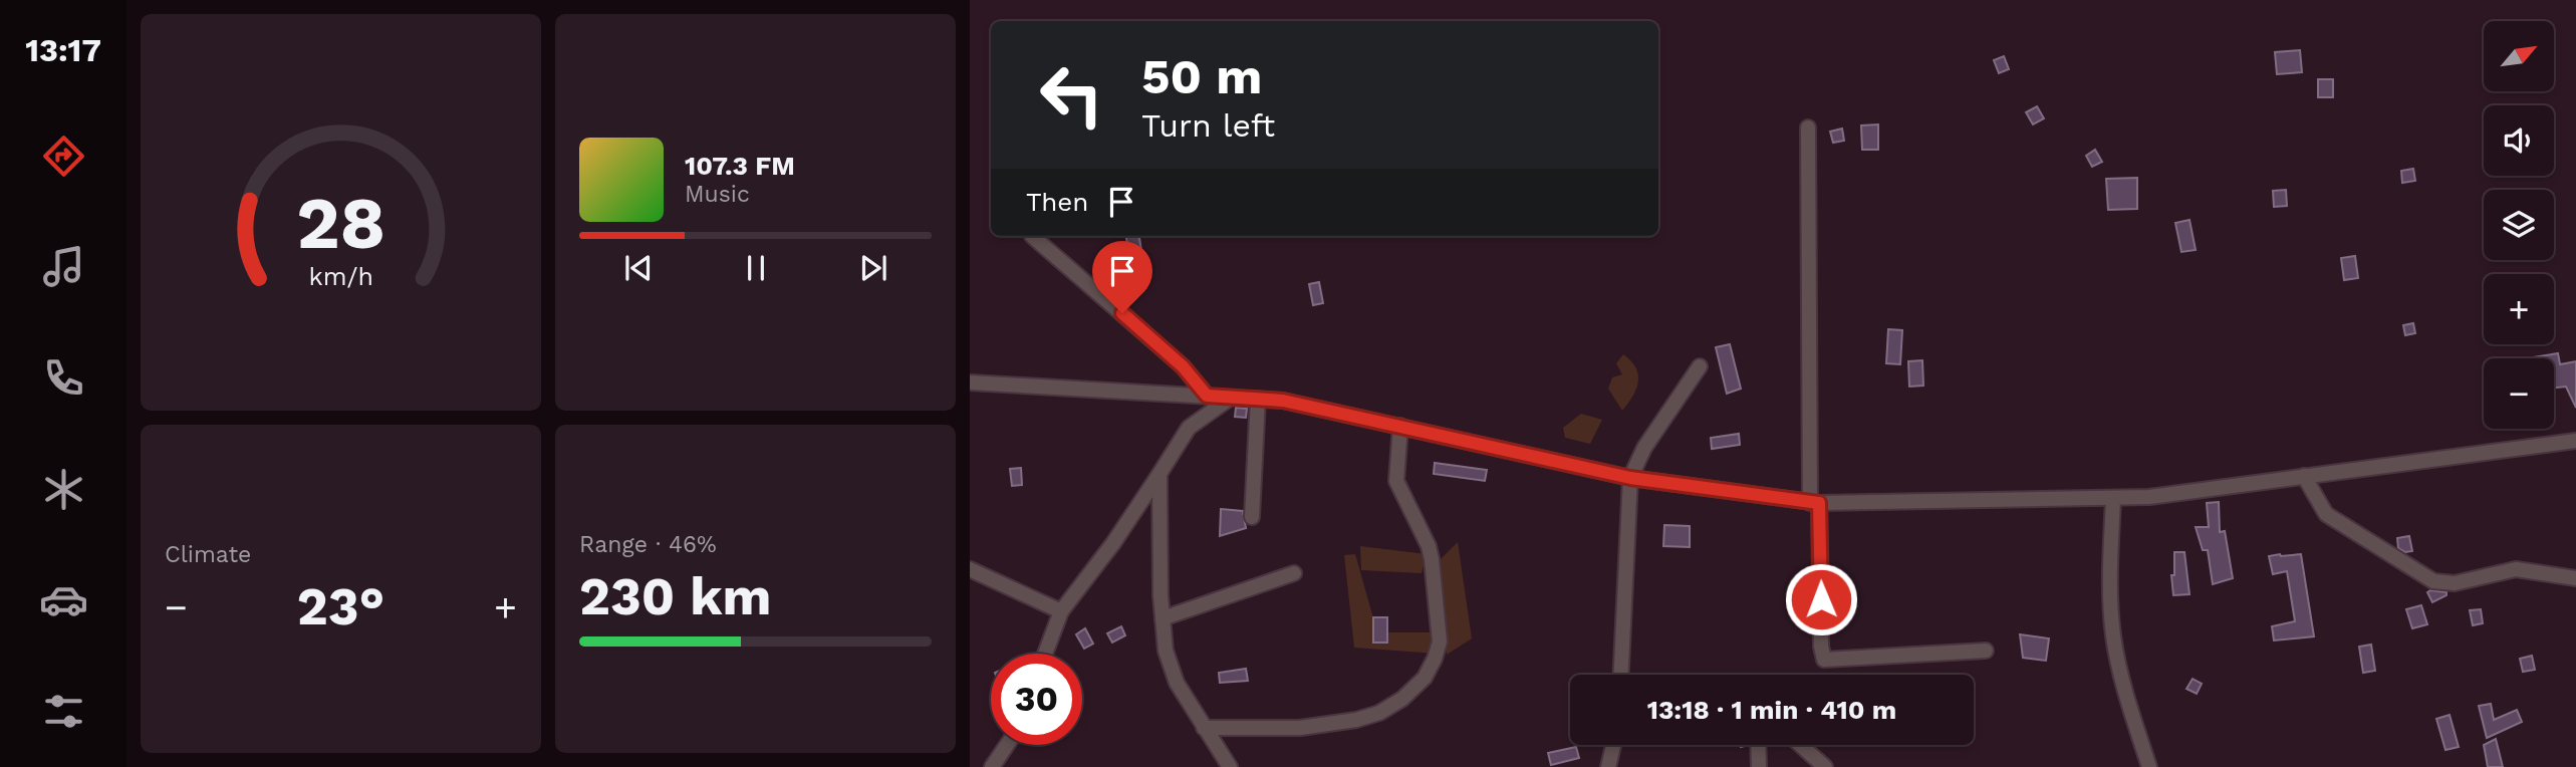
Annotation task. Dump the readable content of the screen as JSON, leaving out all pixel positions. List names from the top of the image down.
{
  "north": "top right",
  "page": {
    "tabs": "13:17",
    "map_buttons": ["+", "−"],
    "turn": ["50 m", "Turn left"],
    "song": ["107.3 FM", "Music"],
    "then": "Then",
    "tile": [
      "Climate",
      ["Range · 46%", "230 km"]
    ],
    "heat": ["−", "23°", "+"],
    "limit": "30",
    "trip": "13:18 · 1 min · 410 m",
    "gauge": ["28", "km/h"]
  }
}
